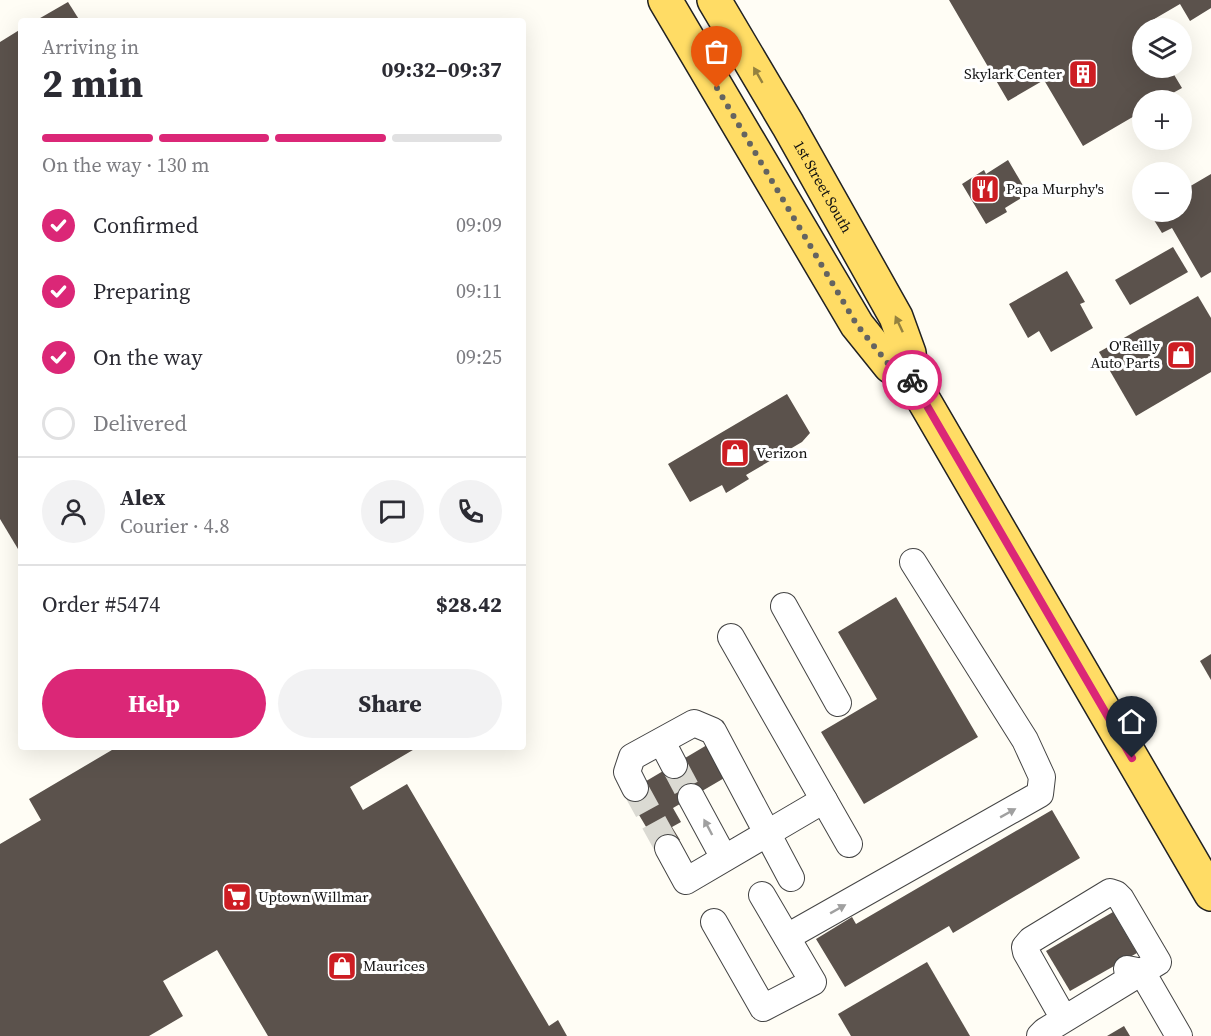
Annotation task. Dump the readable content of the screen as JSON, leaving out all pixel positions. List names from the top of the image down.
{
  "streets": {
    "main road": ["1st Street South"]
  },
  "places": {
    "building": ["Skylark Center"],
    "restaurant": ["Papa Murphy's"],
    "shop": ["O'Reilly Auto Parts", "Verizon", "Maurices"],
    "supermarket": ["Uptown Willmar"]
  },
  "page": {
    "map_buttons": ["+", "−"],
    "heading": ["2 min", "Arriving in", "09:32–09:37"],
    "panel": [
      "Alex",
      "Courier · 4.8",
      "Order #5474",
      "$28.42"
    ],
    "bar": "On the way · 130 m",
    "list": [
      ["Confirmed", "09:09"],
      ["Preparing", "09:11"],
      ["On the way", "09:25"],
      "Delivered"
    ],
    "buttons": ["Help", "Share"]
  }
}
